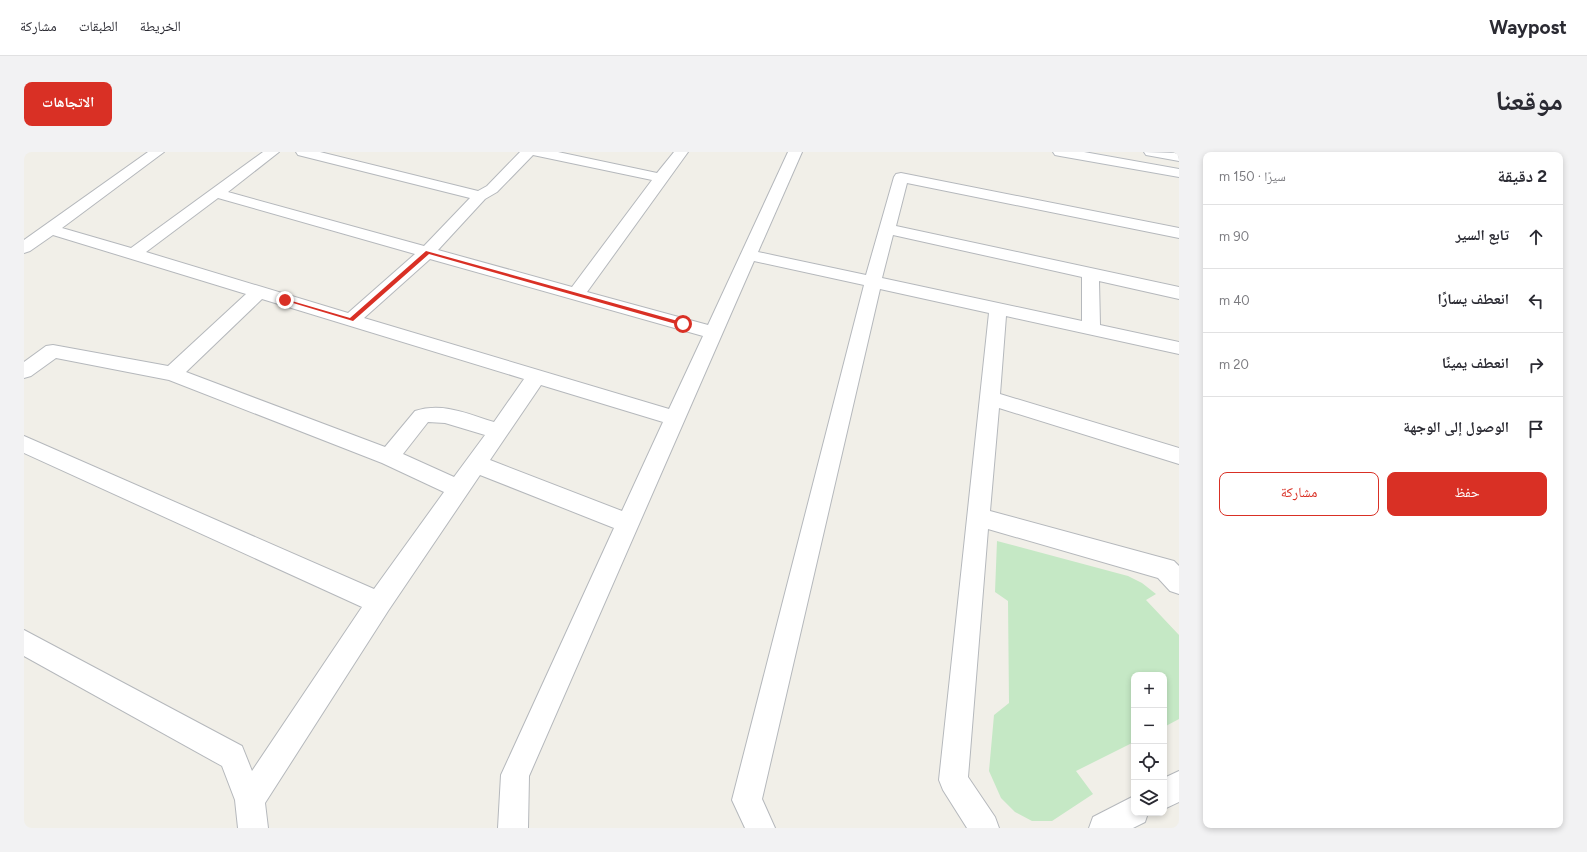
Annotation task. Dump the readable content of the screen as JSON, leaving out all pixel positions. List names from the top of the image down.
{
  "page": {
    "header": "Waypost",
    "nav": ["الخريطة", "الطبقات", "مشاركة"],
    "title": "موقعنا",
    "buttons": [
      "الاتجاهات",
      ["حفظ", "مشاركة"]
    ],
    "heading": ["2 دقيقة", "سيرًا · 150 m"],
    "list": [
      ["تابع السير", "90 m"],
      ["انعطف يسارًا", "40 m"],
      ["انعطف يمينًا", "20 m"],
      "الوصول إلى الوجهة"
    ],
    "map_buttons": ["+", "−"]
  }
}
